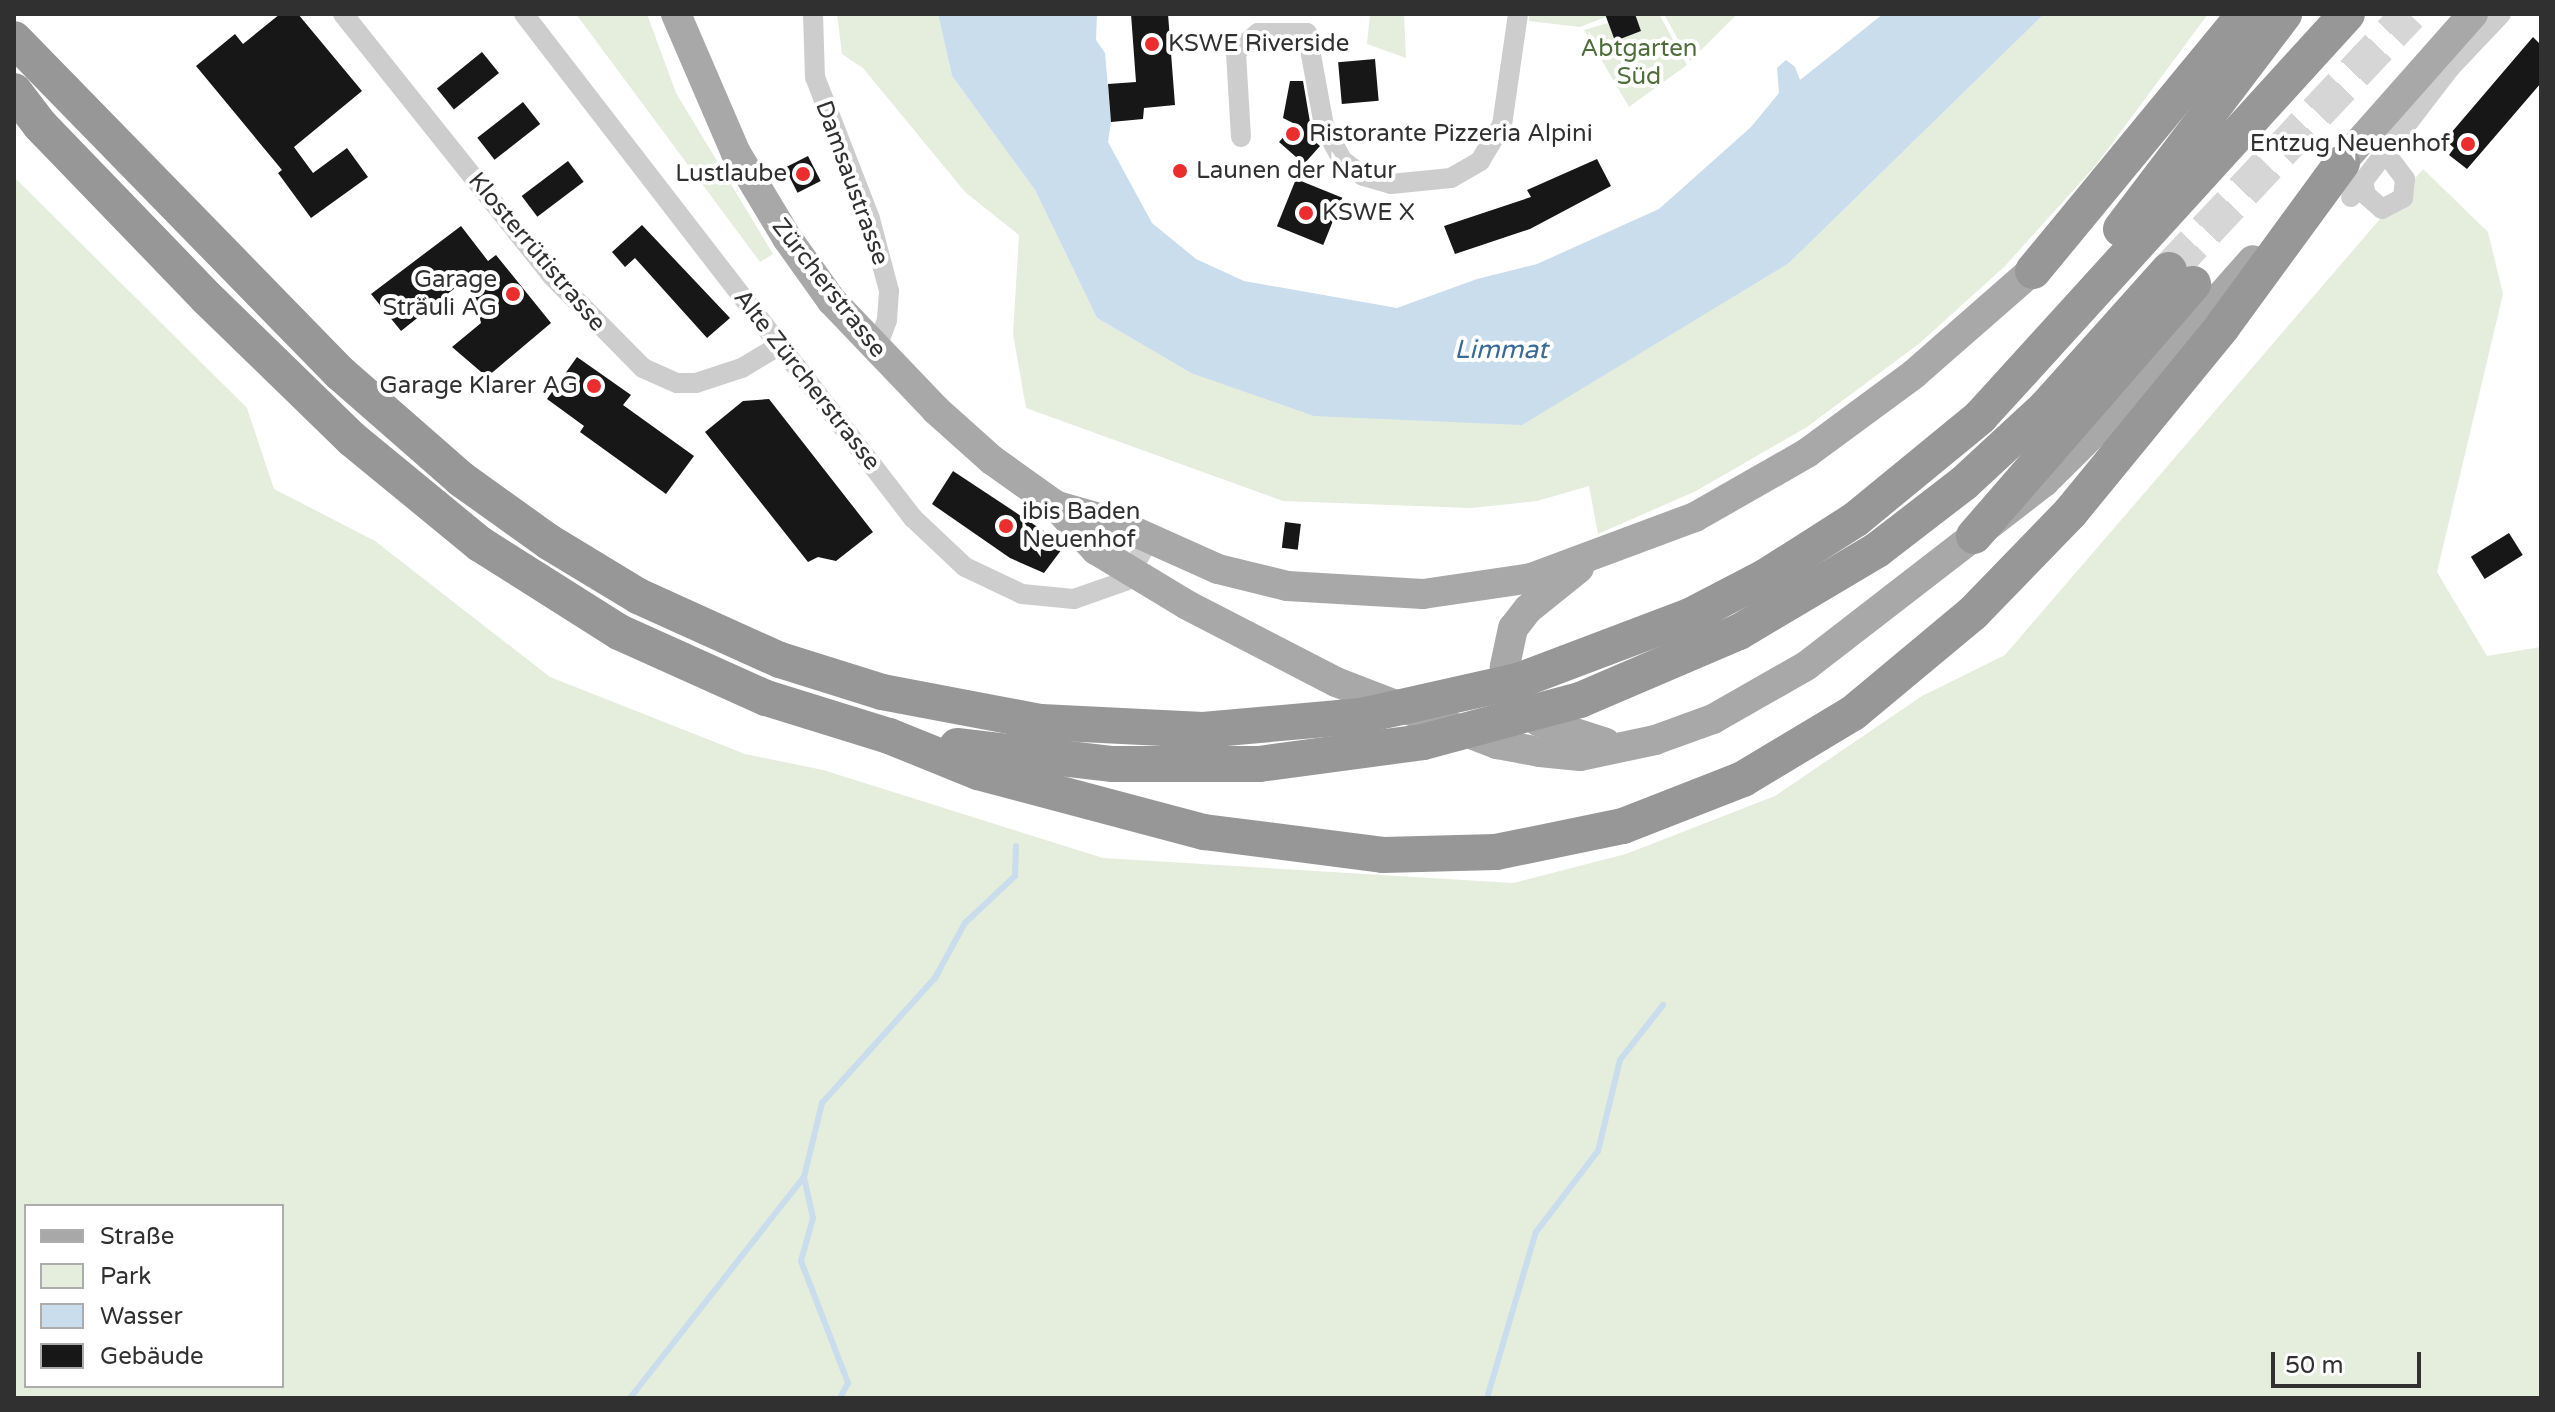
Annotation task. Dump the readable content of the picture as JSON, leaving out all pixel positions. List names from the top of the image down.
{
  "streets": {
    "main road": ["Zürcherstrasse"],
    "street": ["Damsaustrasse", "Klosterrütistrasse", "Alte Zürcherstrasse"]
  },
  "crossings": [
    ["Damsaustrasse", "Zürcherstrasse"],
    ["Klosterrütistrasse", "Alte Zürcherstrasse"]
  ],
  "water": ["Limmat"],
  "parks": ["Abtgarten Süd"],
  "places": [
    "KSWE Riverside",
    "Ristorante Pizzeria Alpini",
    "Entzug Neuenhof",
    "Launen der Natur",
    "Lustlaube",
    "KSWE X",
    "Garage Sträuli AG",
    "Garage Klarer AG",
    "ibis Baden Neuenhof"
  ],
  "legend": [
    "Straße",
    "Park",
    "Wasser",
    "Gebäude"
  ],
  "scale_bar": "50 m"
}
